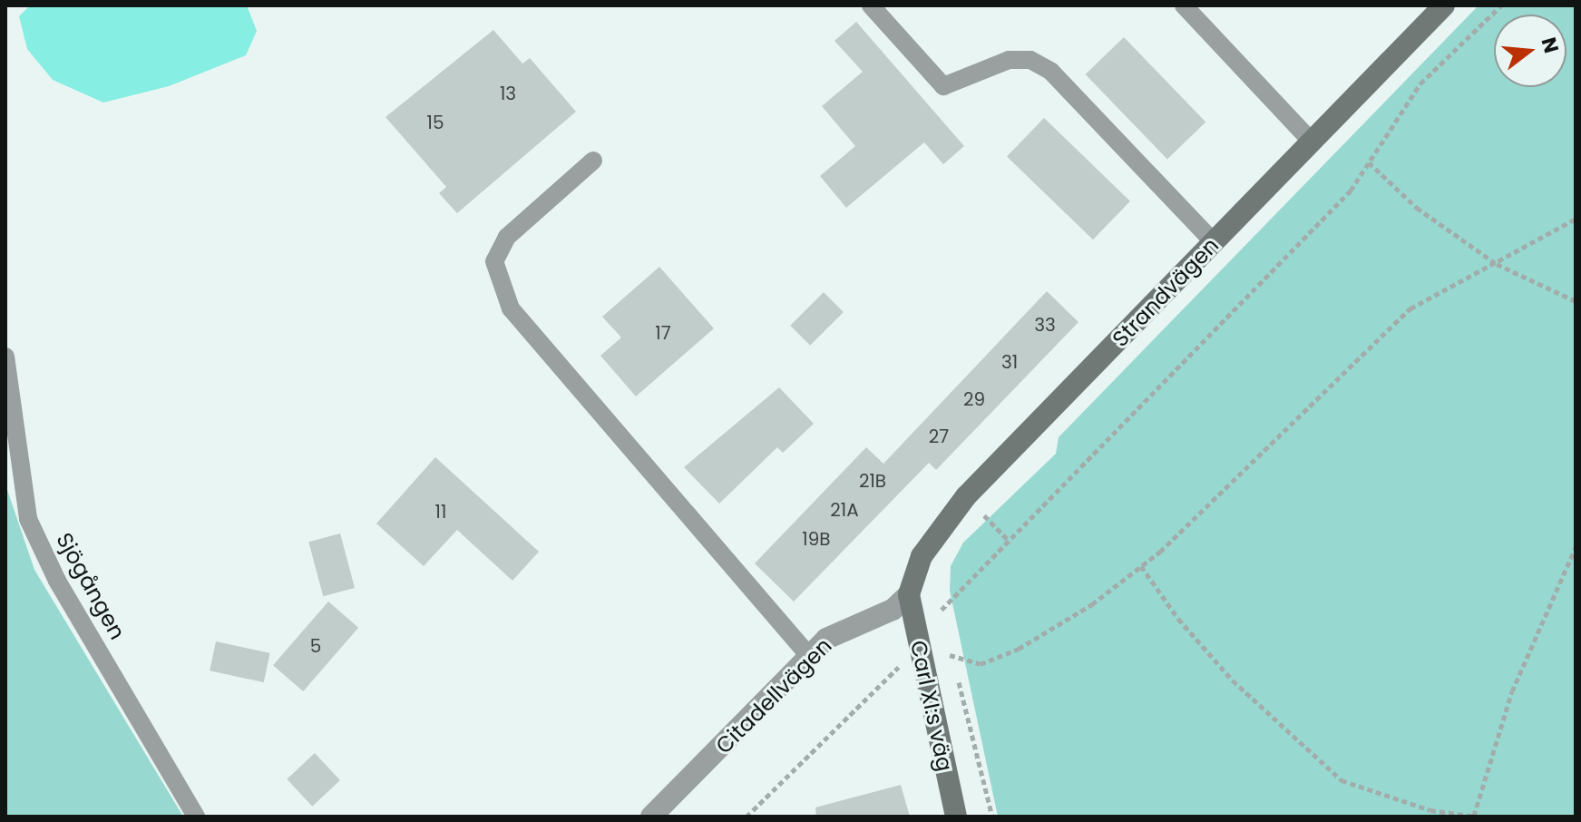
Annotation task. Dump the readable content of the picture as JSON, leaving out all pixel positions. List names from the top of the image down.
{
  "streets": {
    "street": ["Strandvägen", "Citadellvägen", "Carl XI:s väg"],
    "lane": ["Sjögången"]
  },
  "crossings": [
    ["Strandvägen", "Citadellvägen"],
    ["Strandvägen", "Carl XI:s väg"],
    ["Citadellvägen", "Carl XI:s väg"]
  ],
  "house_numbers": [
    "13",
    "15",
    "33",
    "17",
    "31",
    "29",
    "27",
    "21B",
    "21A",
    "11",
    "19B",
    "5"
  ],
  "north": "right"
}
